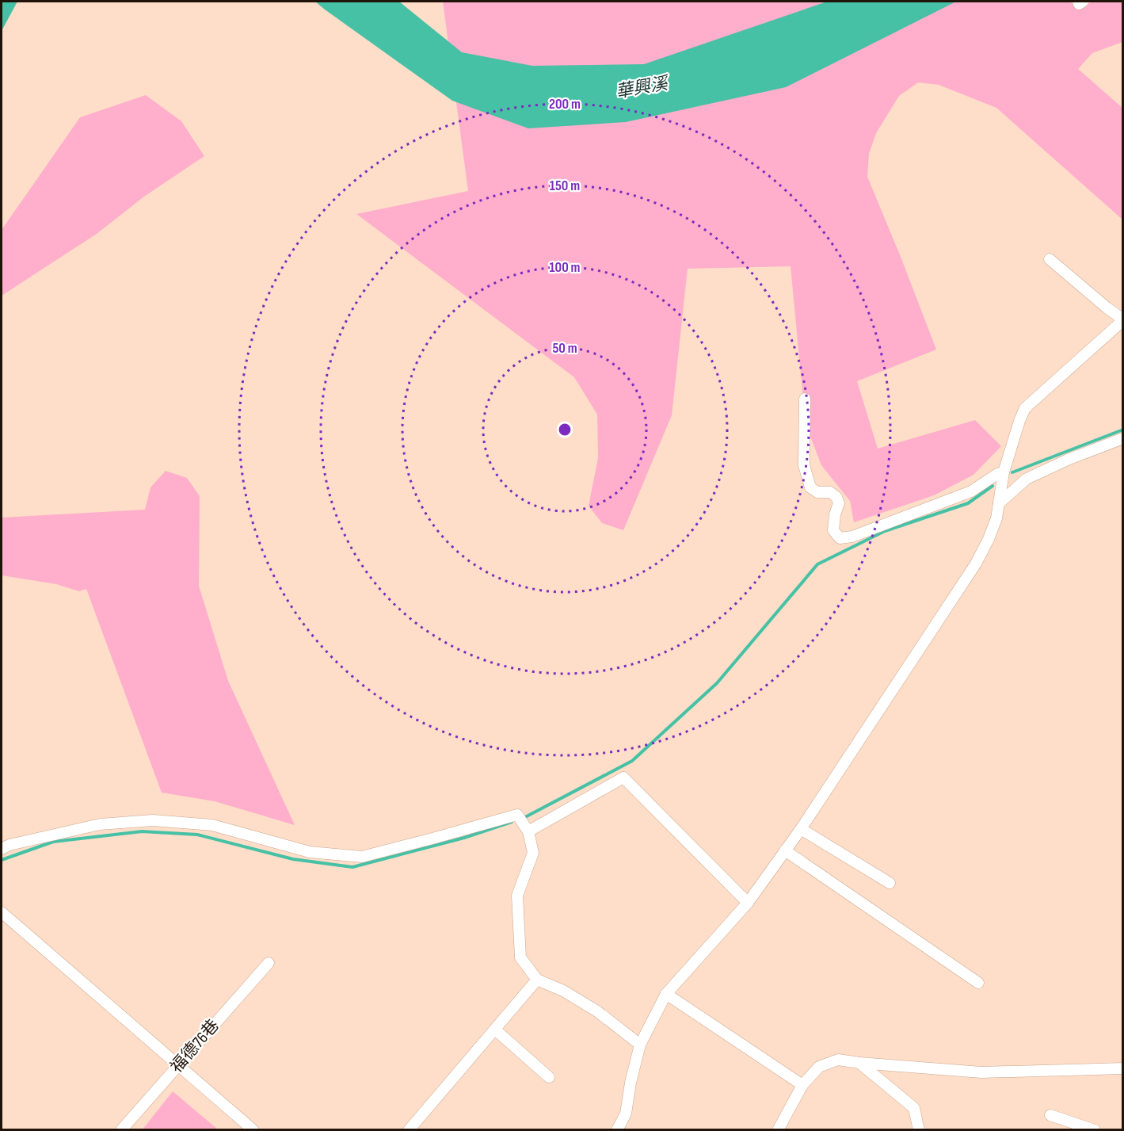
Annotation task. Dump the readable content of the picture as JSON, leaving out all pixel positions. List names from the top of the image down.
{
  "streets": {
    "street": ["福德76巷"]
  },
  "water": ["華興溪"],
  "rings": [
    "200 m",
    "150 m",
    "100 m",
    "50 m"
  ]
}
